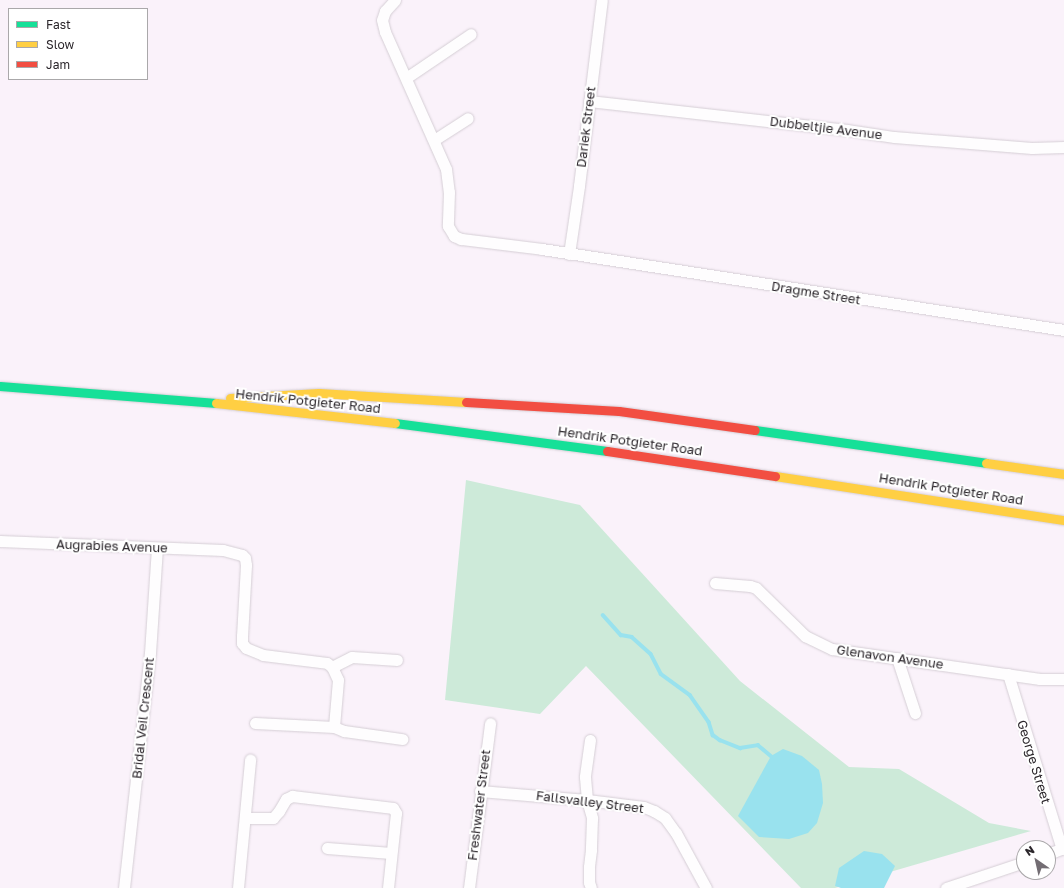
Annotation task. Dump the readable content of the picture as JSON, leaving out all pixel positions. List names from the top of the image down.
{
  "streets": {
    "main road": ["Hendrik Potgieter Road"],
    "street": [
      "Dariek Street",
      "Dubbeltjie Avenue",
      "Dragme Street",
      "Augrabies Avenue",
      "Glenavon Avenue",
      "Bridal Veil Crescent",
      "George Street",
      "Fallsvalley Street",
      "Freshwater Street"
    ]
  },
  "crossings": [
    ["Dariek Street", "Dubbeltjie Avenue"],
    ["Dariek Street", "Dragme Street"],
    ["Augrabies Avenue", "Bridal Veil Crescent"],
    ["Glenavon Avenue", "George Street"],
    ["Fallsvalley Street", "Freshwater Street"]
  ],
  "legend": ["Fast", "Slow", "Jam"],
  "north": "top left"
}
